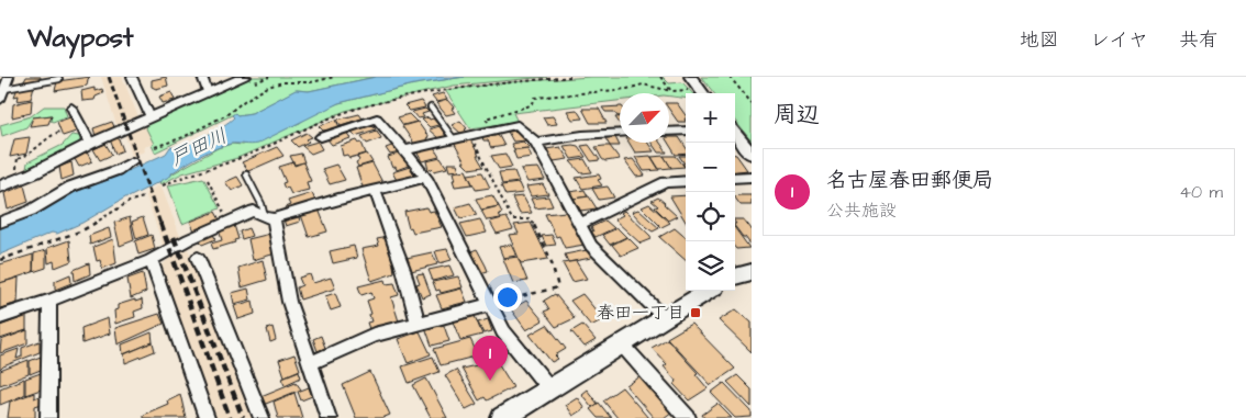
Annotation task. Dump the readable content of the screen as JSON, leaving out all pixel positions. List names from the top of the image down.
{
  "water": ["戸田川"],
  "places": {
    "transit": ["春田一丁目"]
  },
  "north": "top right",
  "page": {
    "header": "Waypost",
    "nav": ["地図", "レイヤ", "共有"],
    "heading": "周辺",
    "map_buttons": ["+", "−"],
    "list": [
      {
        "mark": "1",
        "name": "名古屋春田郵便局",
        "note": "公共施設",
        "value": "40 m"
      }
    ],
    "pins": "1"
  }
}
